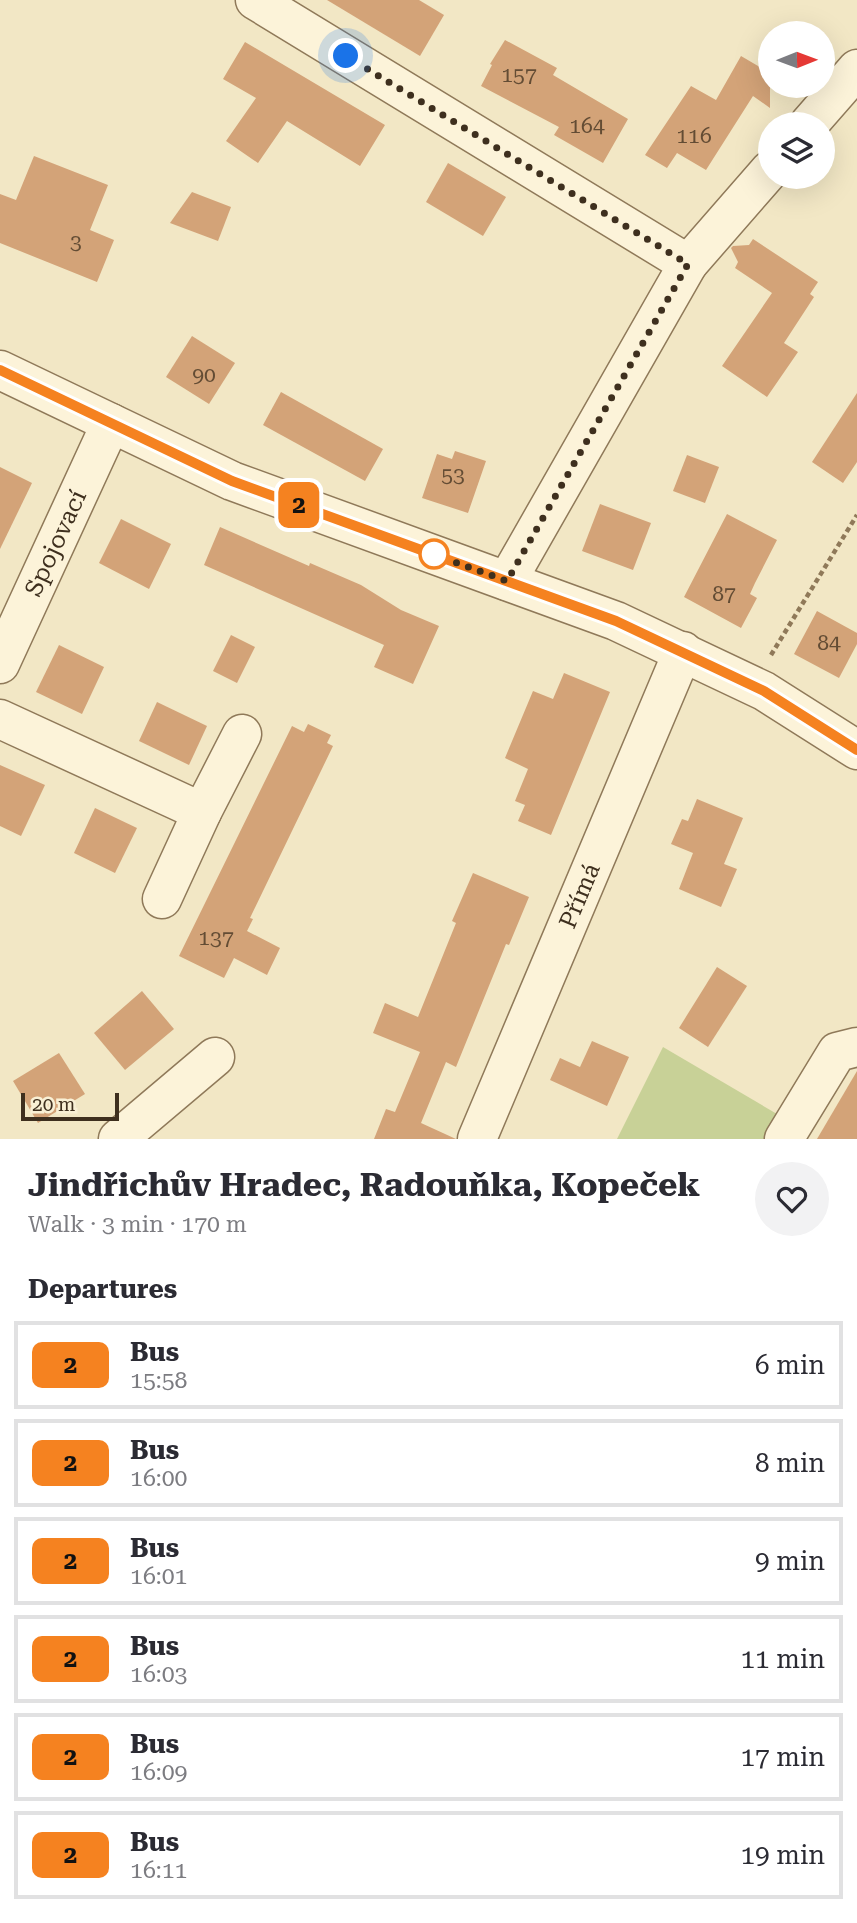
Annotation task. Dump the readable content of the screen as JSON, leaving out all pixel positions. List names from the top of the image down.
{
  "streets": {
    "street": ["Spojovací", "Přímá"]
  },
  "lines": ["bus line 2"],
  "house_numbers": [
    "157",
    "164",
    "116",
    "3",
    "90",
    "53",
    "87",
    "84",
    "137"
  ],
  "scale_bar": "20 m",
  "north": "right",
  "page": {
    "on_map": "2",
    "scale": "20 m",
    "heading": [
      ["Jindřichův Hradec, Radouňka, Kopeček", "Walk · 3 min · 170 m"],
      "Departures"
    ],
    "list": [
      {
        "mark": "2",
        "name": "Bus",
        "note": "15:58",
        "value": "6 min"
      },
      {
        "mark": "2",
        "name": "Bus",
        "note": "16:00",
        "value": "8 min"
      },
      {
        "mark": "2",
        "name": "Bus",
        "note": "16:01",
        "value": "9 min"
      },
      {
        "mark": "2",
        "name": "Bus",
        "note": "16:03",
        "value": "11 min"
      },
      {
        "mark": "2",
        "name": "Bus",
        "note": "16:09",
        "value": "17 min"
      },
      {
        "mark": "2",
        "name": "Bus",
        "note": "16:11",
        "value": "19 min"
      }
    ]
  }
}
